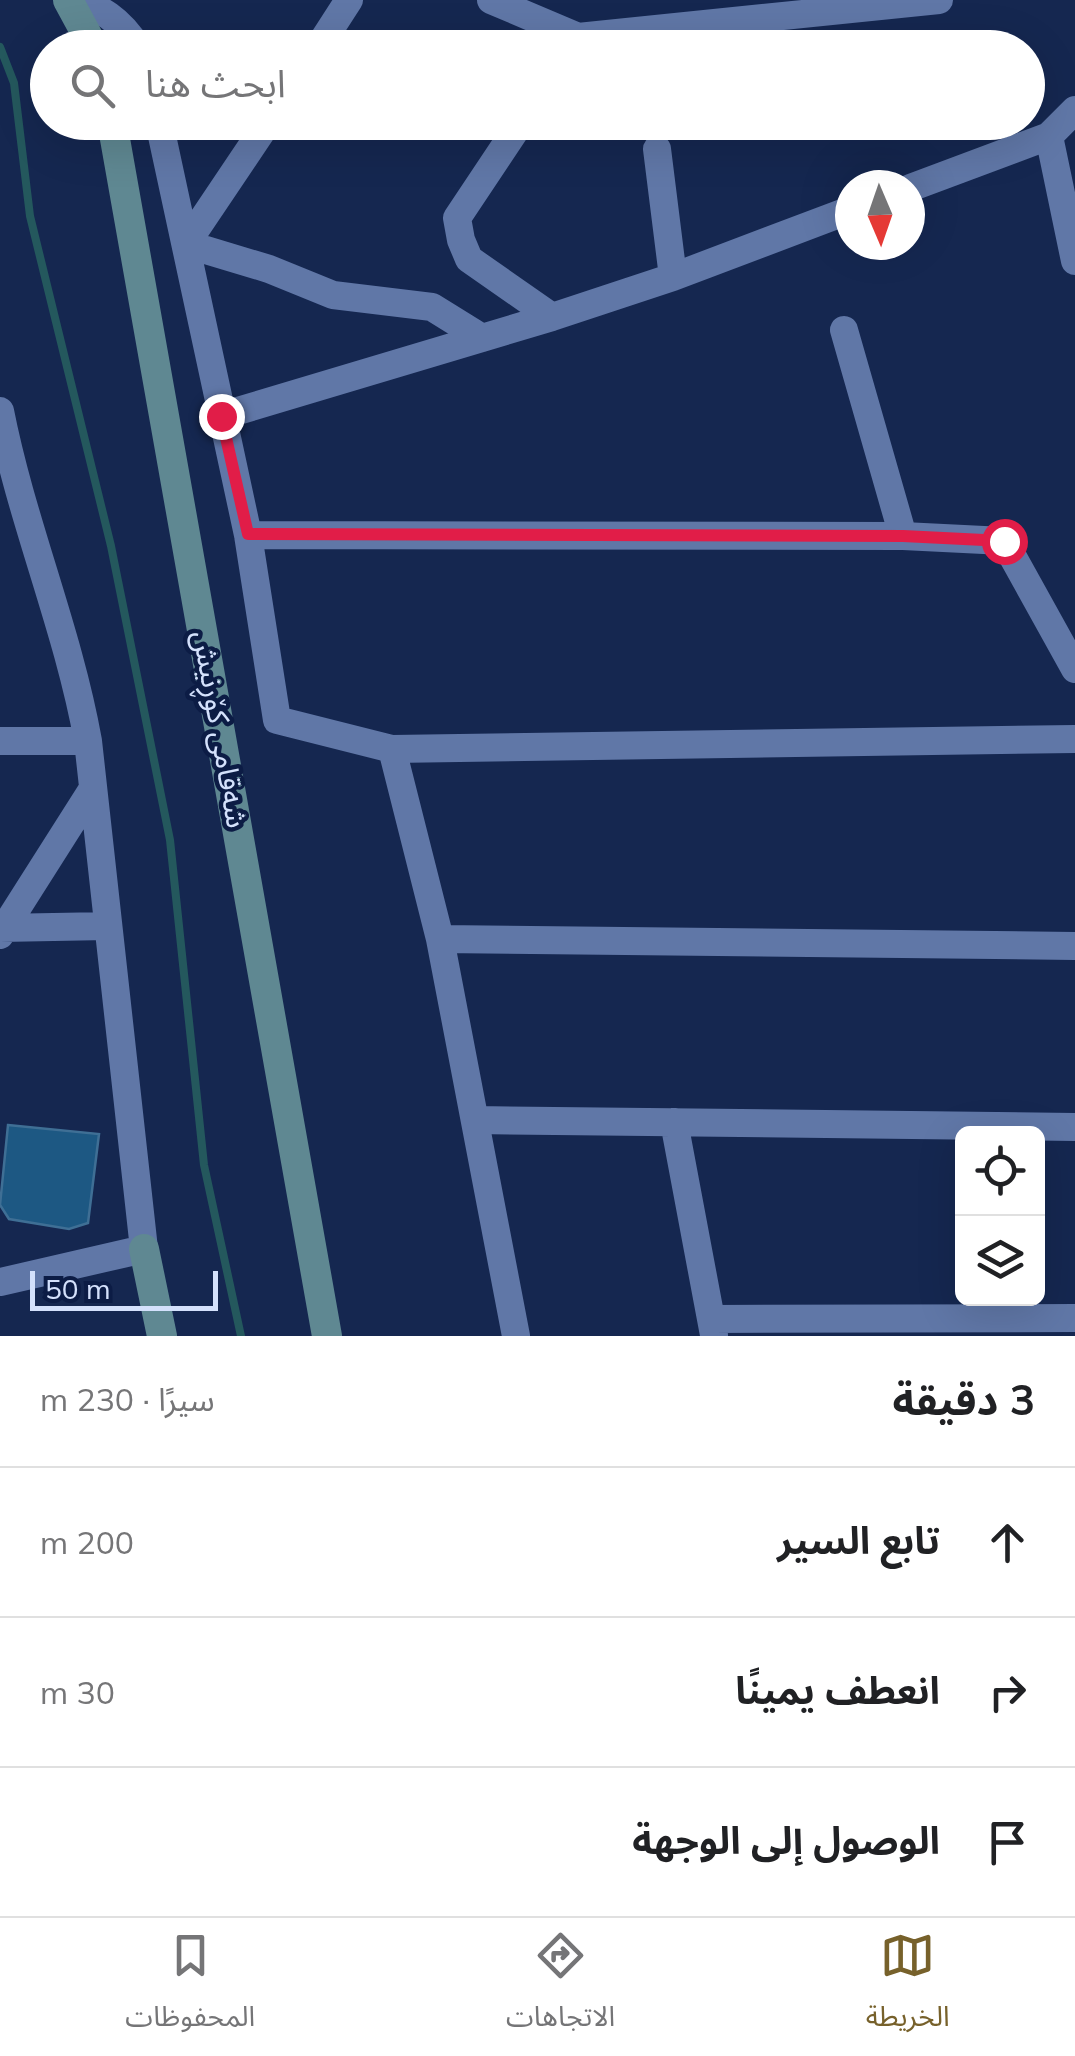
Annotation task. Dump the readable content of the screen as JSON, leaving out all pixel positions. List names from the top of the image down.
{
  "streets": {
    "main road": ["شەقامی کۆڕنیش"]
  },
  "scale_bar": "50 m",
  "north": "bottom",
  "page": {
    "search": "ابحث هنا",
    "scale": "50 m",
    "heading": ["3 دقيقة", "سيرًا · 230 m"],
    "list": [
      ["تابع السير", "200 m"],
      ["انعطف يمينًا", "30 m"],
      "الوصول إلى الوجهة"
    ],
    "nav": ["الخريطة", "الاتجاهات", "المحفوظات"]
  }
}
